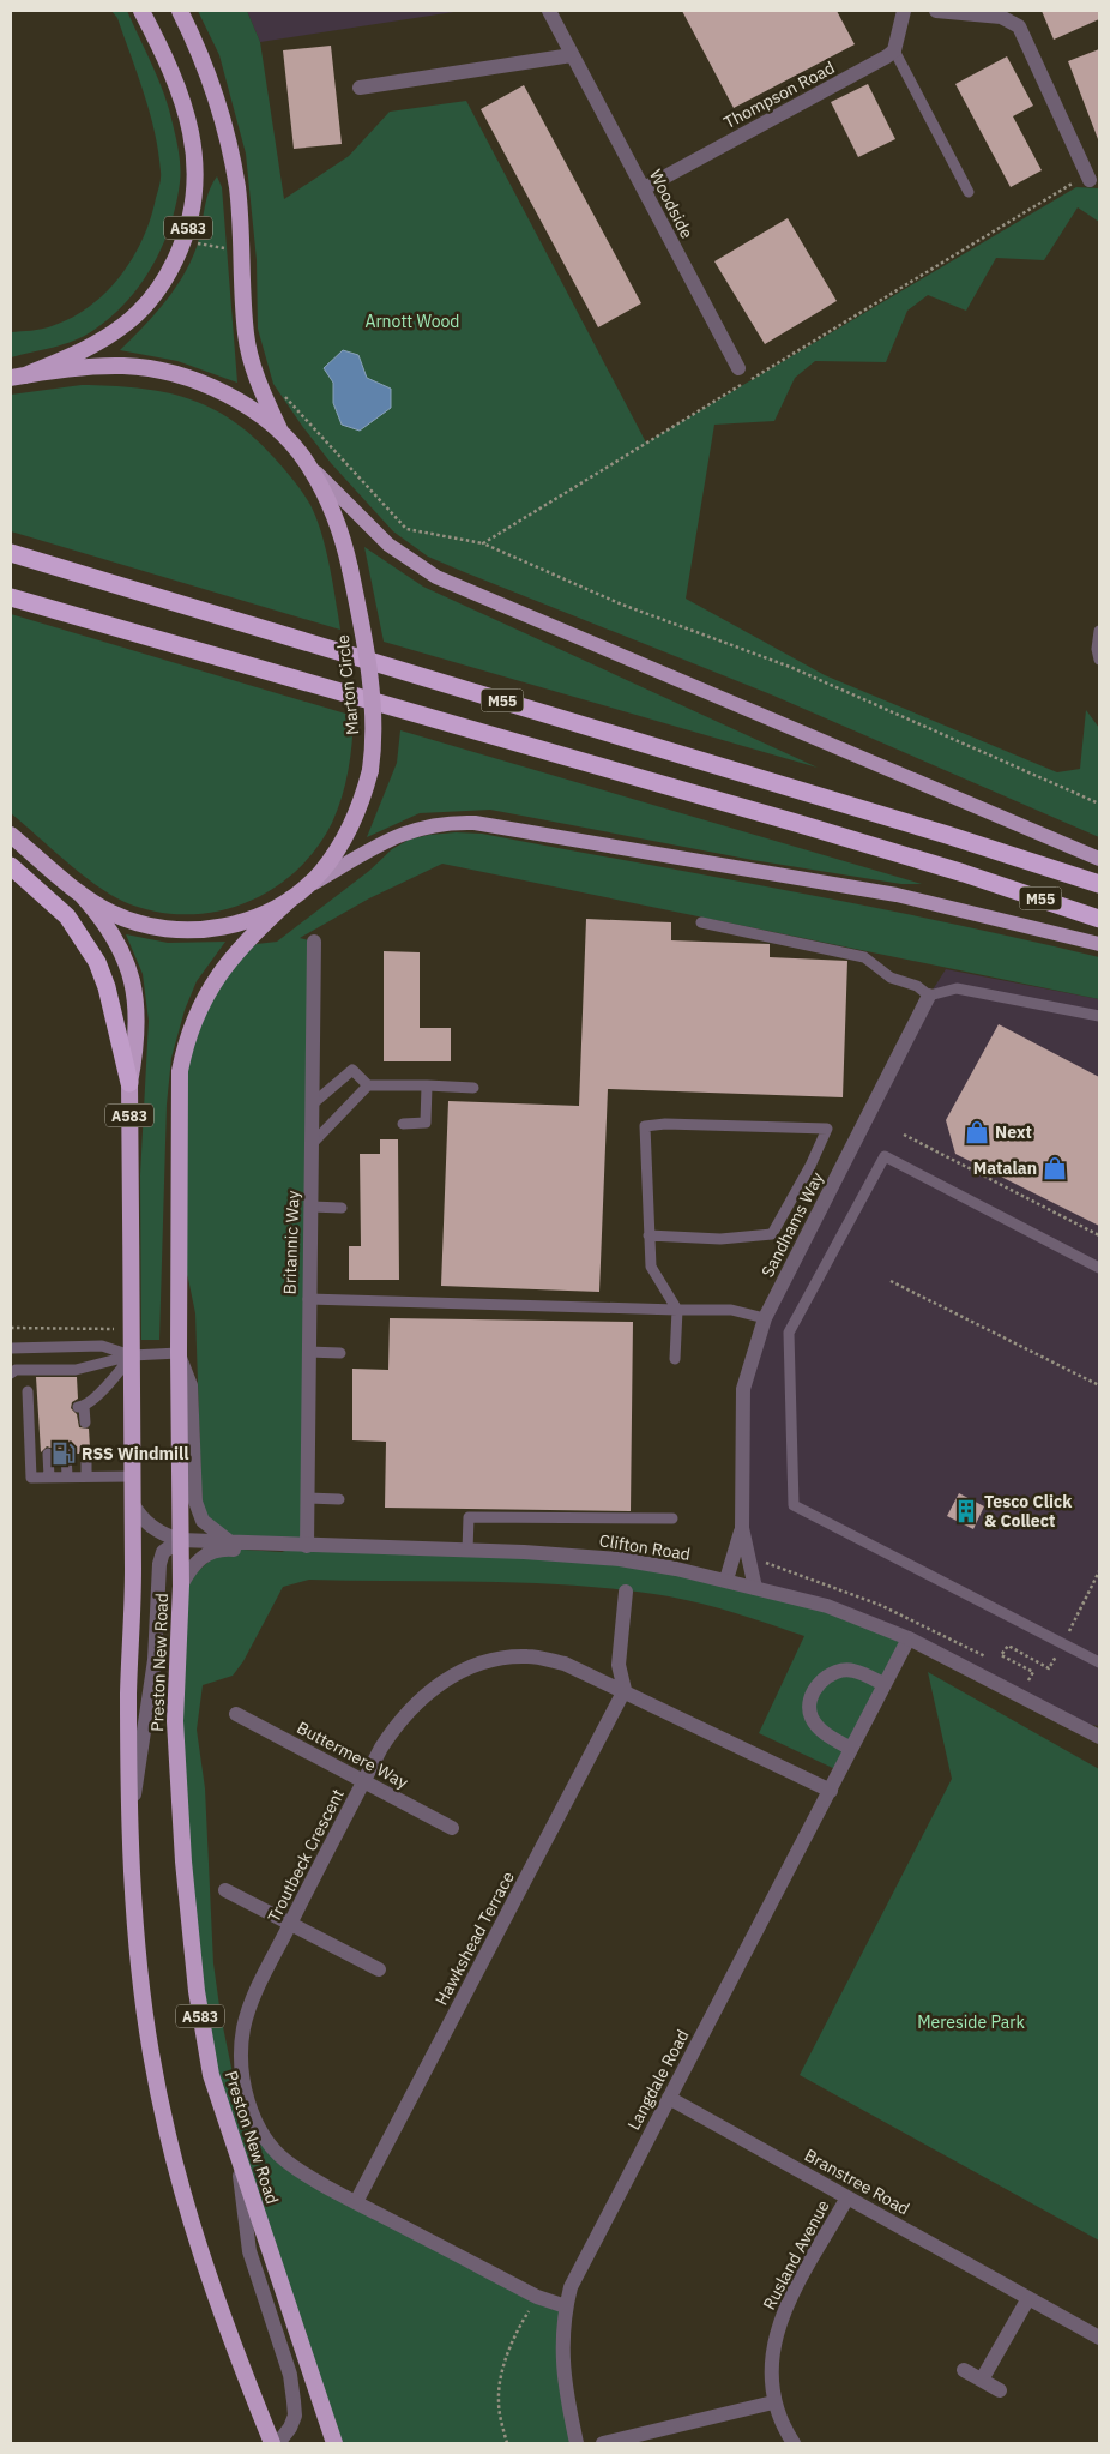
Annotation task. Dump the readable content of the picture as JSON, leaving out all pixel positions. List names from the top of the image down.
{
  "streets": {
    "highway": [
      "A583",
      "Marton Circle",
      "M55",
      "Preston New Road"
    ],
    "street": [
      "Thompson Road",
      "Woodside",
      "Sandhams Way",
      "Britannic Way",
      "Clifton Road",
      "Buttermere Way",
      "Troutbeck Crescent",
      "Hawkshead Terrace",
      "Langdale Road",
      "Branstree Road",
      "Rusland Avenue"
    ]
  },
  "crossings": [
    ["Thompson Road", "Woodside"],
    ["A583", "Marton Circle"],
    ["A583", "Clifton Road"],
    ["A583", "Preston New Road"],
    ["Marton Circle", "Preston New Road"],
    ["Sandhams Way", "Clifton Road"],
    ["Britannic Way", "Clifton Road"],
    ["Clifton Road", "Preston New Road"],
    ["Clifton Road", "Langdale Road"],
    ["Buttermere Way", "Troutbeck Crescent"],
    ["Troutbeck Crescent", "Hawkshead Terrace"],
    ["Troutbeck Crescent", "Langdale Road"],
    ["Langdale Road", "Branstree Road"],
    ["Branstree Road", "Rusland Avenue"]
  ],
  "parks": ["Arnott Wood", "Mereside Park"],
  "places": {
    "shop": ["Next", "Matalan"],
    "fuel station": ["RSS Windmill"],
    "building": ["Tesco Click & Collect"]
  }
}
